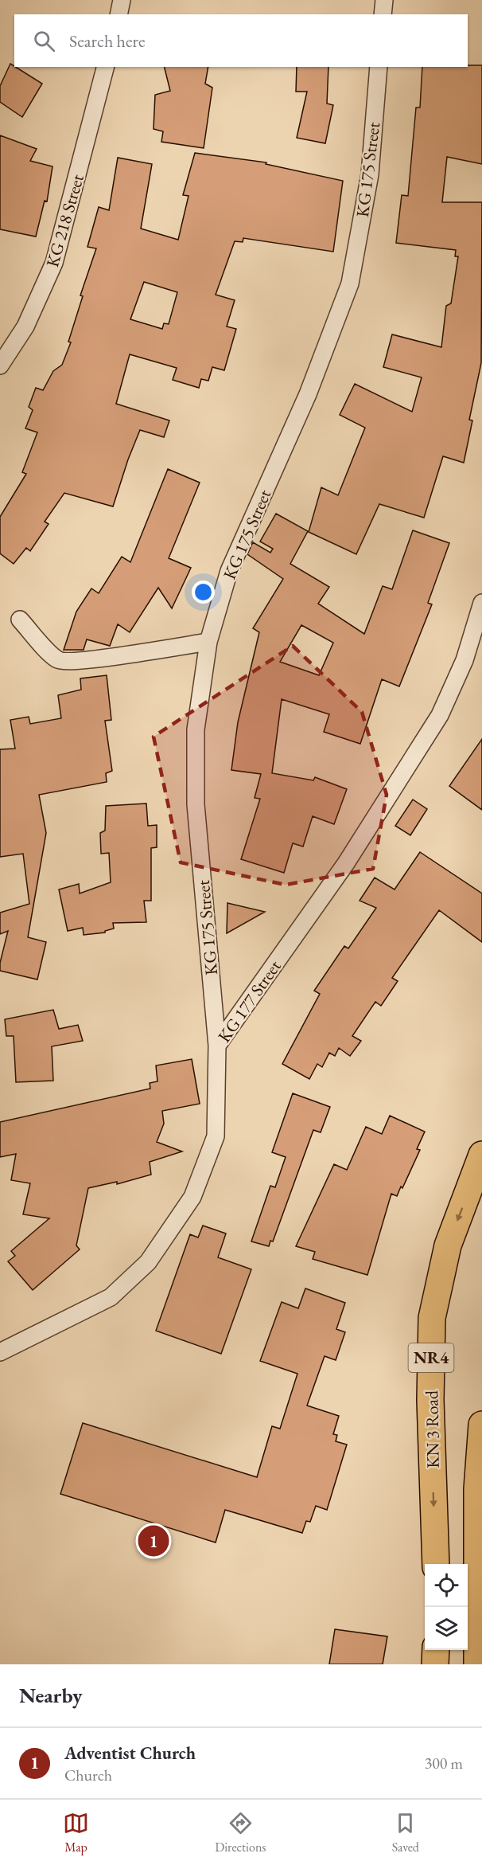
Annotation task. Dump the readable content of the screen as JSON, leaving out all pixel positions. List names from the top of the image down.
{
  "streets": {
    "highway": ["NR4", "KN 3 Road"],
    "street": ["KG 175 Street", "KG 218 Street", "KG 177 Street"]
  },
  "crossings": [
    ["KG 175 Street", "KG 177 Street"]
  ],
  "page": {
    "search": "Search here",
    "pins": "1",
    "heading": "Nearby",
    "list": [
      {
        "mark": "1",
        "name": "Adventist Church",
        "note": "Church",
        "value": "300 m"
      }
    ],
    "nav": ["Map", "Directions", "Saved"]
  }
}
